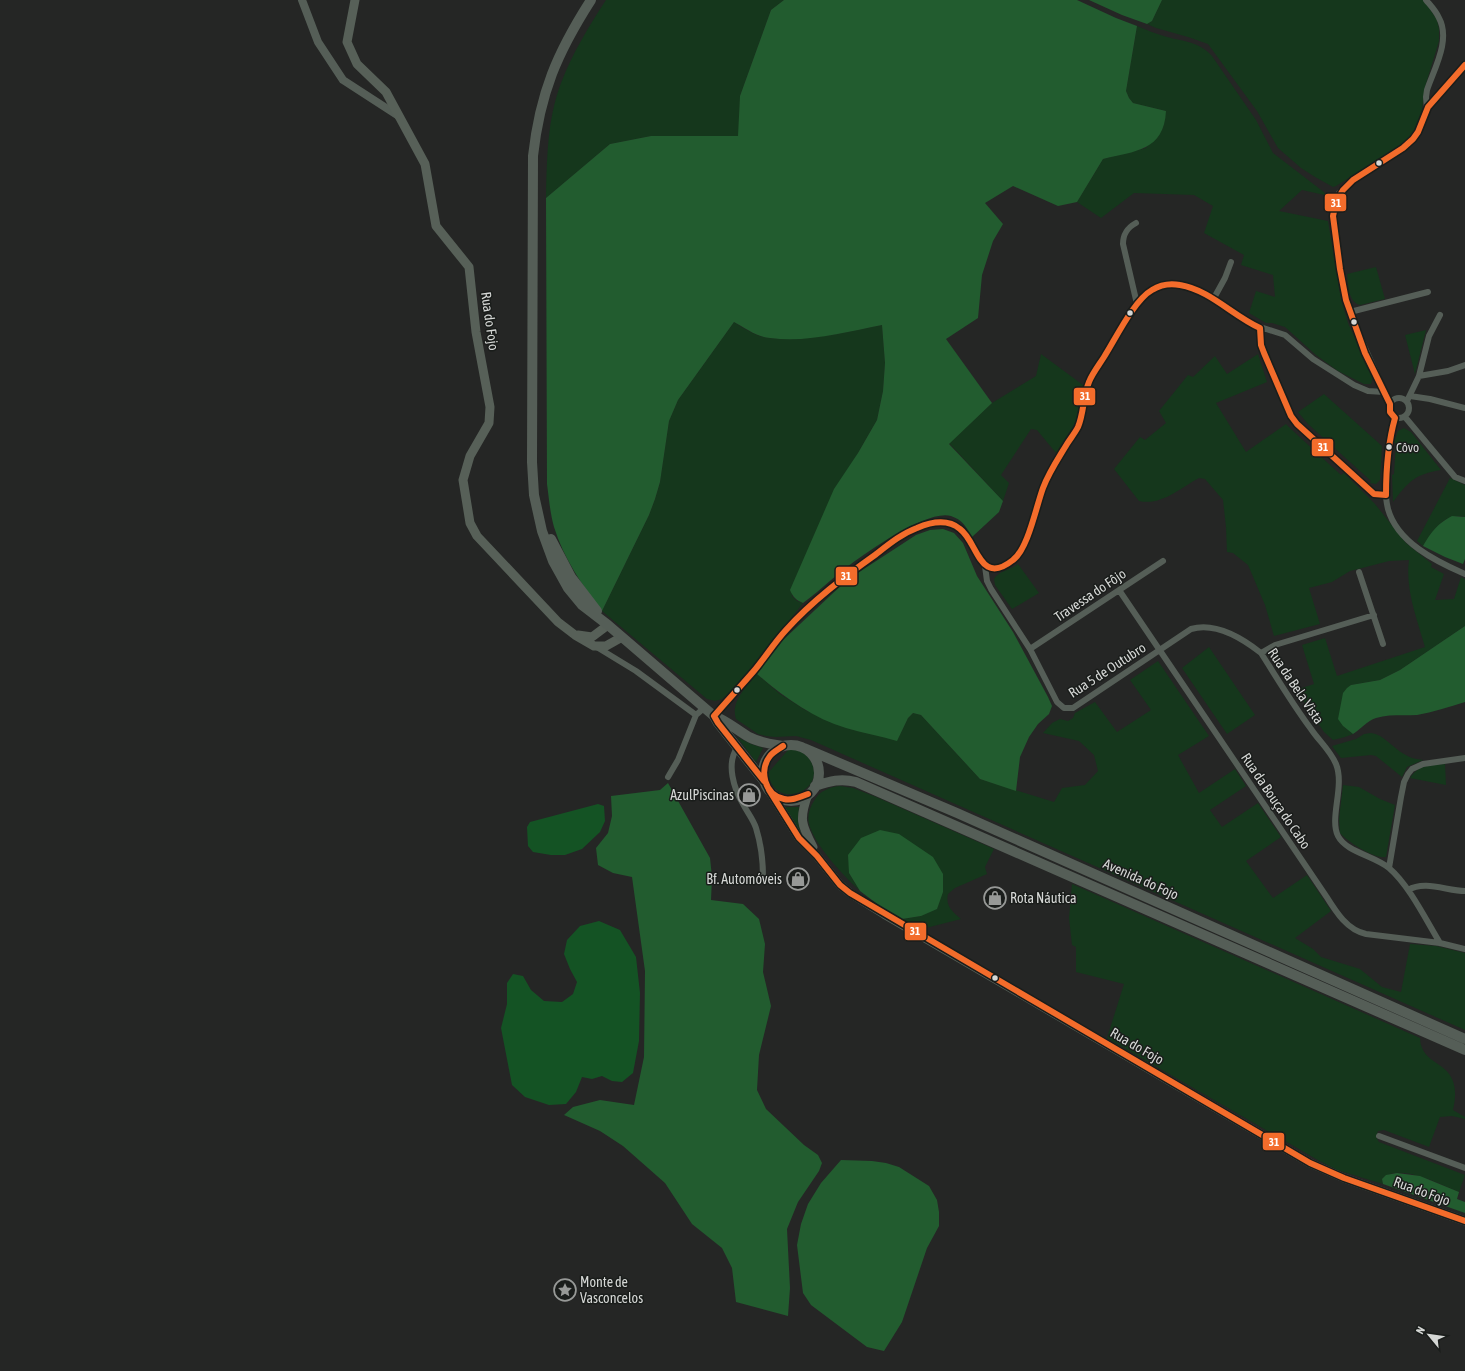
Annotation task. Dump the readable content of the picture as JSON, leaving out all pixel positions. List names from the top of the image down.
{
  "streets": {
    "main road": ["Rua do Fojo", "Avenida do Fojo"],
    "street": [
      "Travessa do Fôjo",
      "Rua 5 de Outubro",
      "Rua da Bela Vista",
      "Rua da Bouça do Cabo"
    ]
  },
  "crossings": [
    ["Rua do Fojo", "Avenida do Fojo"],
    ["Travessa do Fôjo", "Rua 5 de Outubro"],
    ["Travessa do Fôjo", "Rua da Bouça do Cabo"],
    ["Rua 5 de Outubro", "Rua da Bela Vista"],
    ["Rua 5 de Outubro", "Rua da Bouça do Cabo"],
    ["Rua da Bela Vista", "Rua da Bouça do Cabo"]
  ],
  "places": {
    "other": ["Côvo"],
    "shop": ["AzulPiscinas", "Bf. Automóveis", "Rota Náutica"],
    "place": ["Monte de Vasconcelos"]
  },
  "lines": ["transit line 31"],
  "north": "top left"
}
